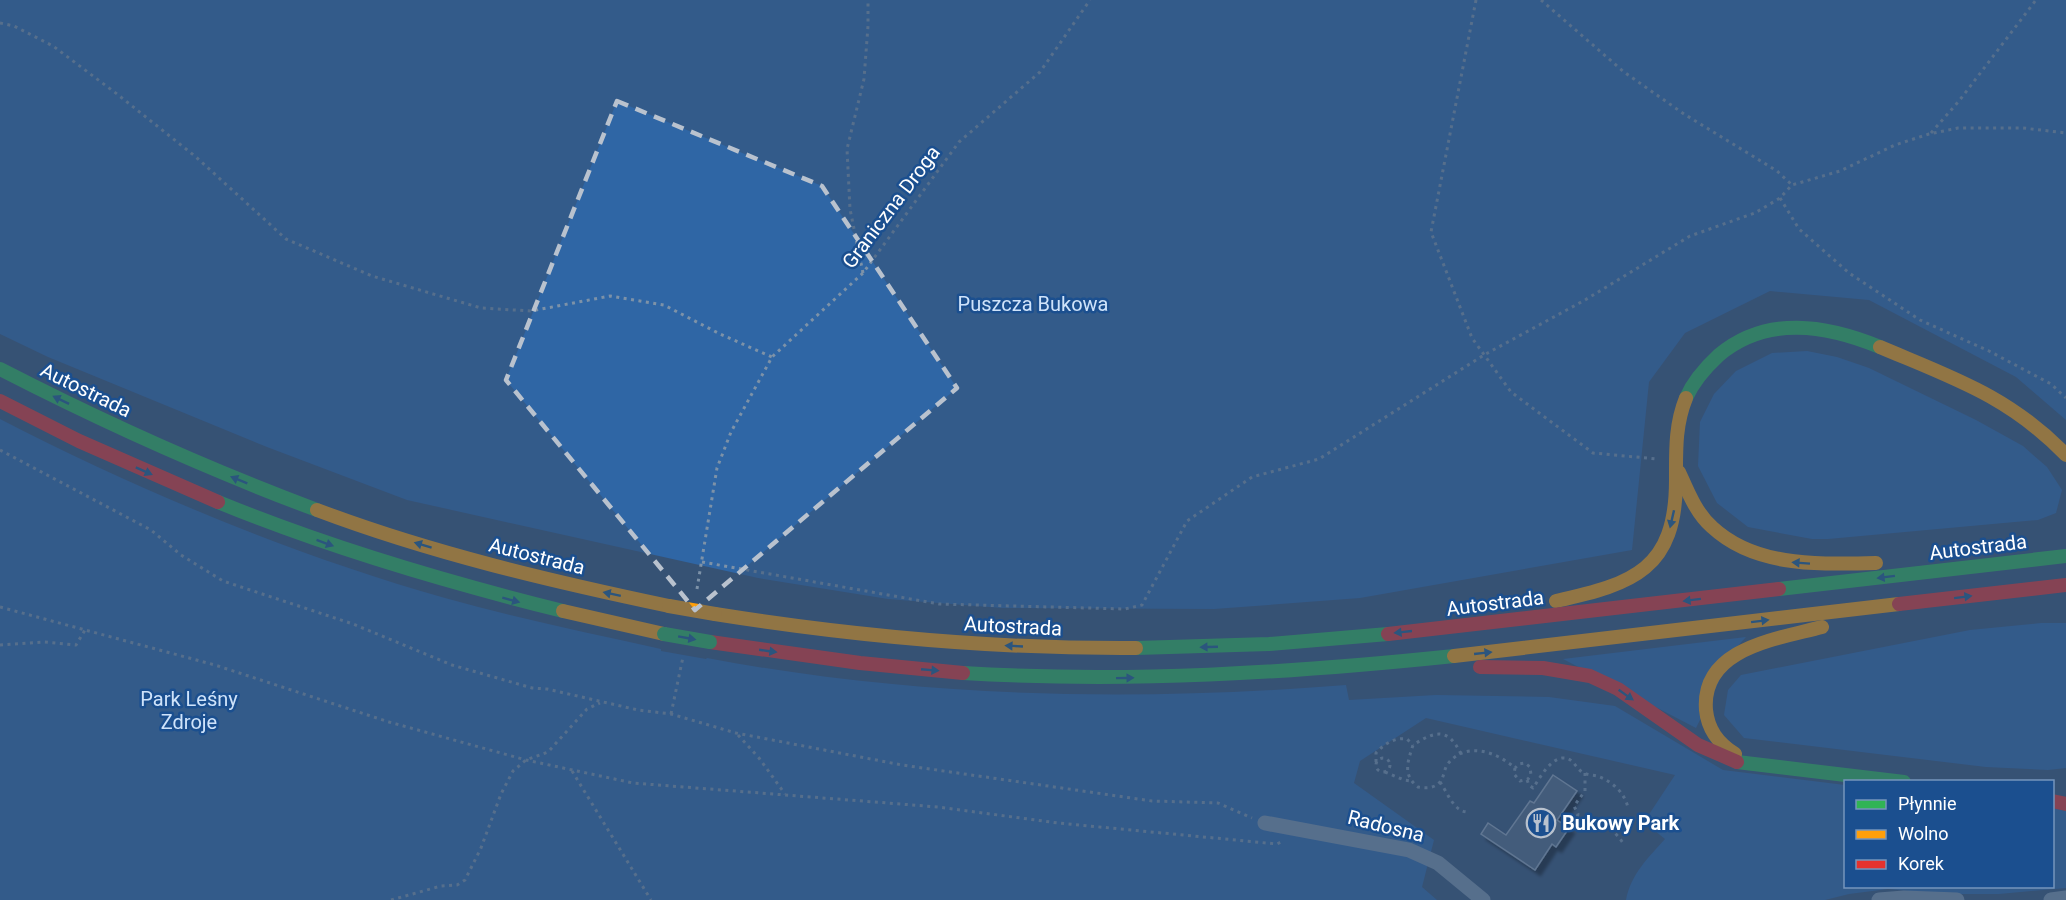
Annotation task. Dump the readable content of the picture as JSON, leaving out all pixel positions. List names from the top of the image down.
{
  "streets": {
    "highway": ["Autostrada"],
    "street": ["Radosna"],
    "path": ["Graniczna Droga"]
  },
  "parks": ["Puszcza Bukowa", "Park Leśny Zdroje"],
  "places": {
    "restaurant": ["Bukowy Park"]
  },
  "legend": ["Płynnie", "Wolno", "Korek"]
}
